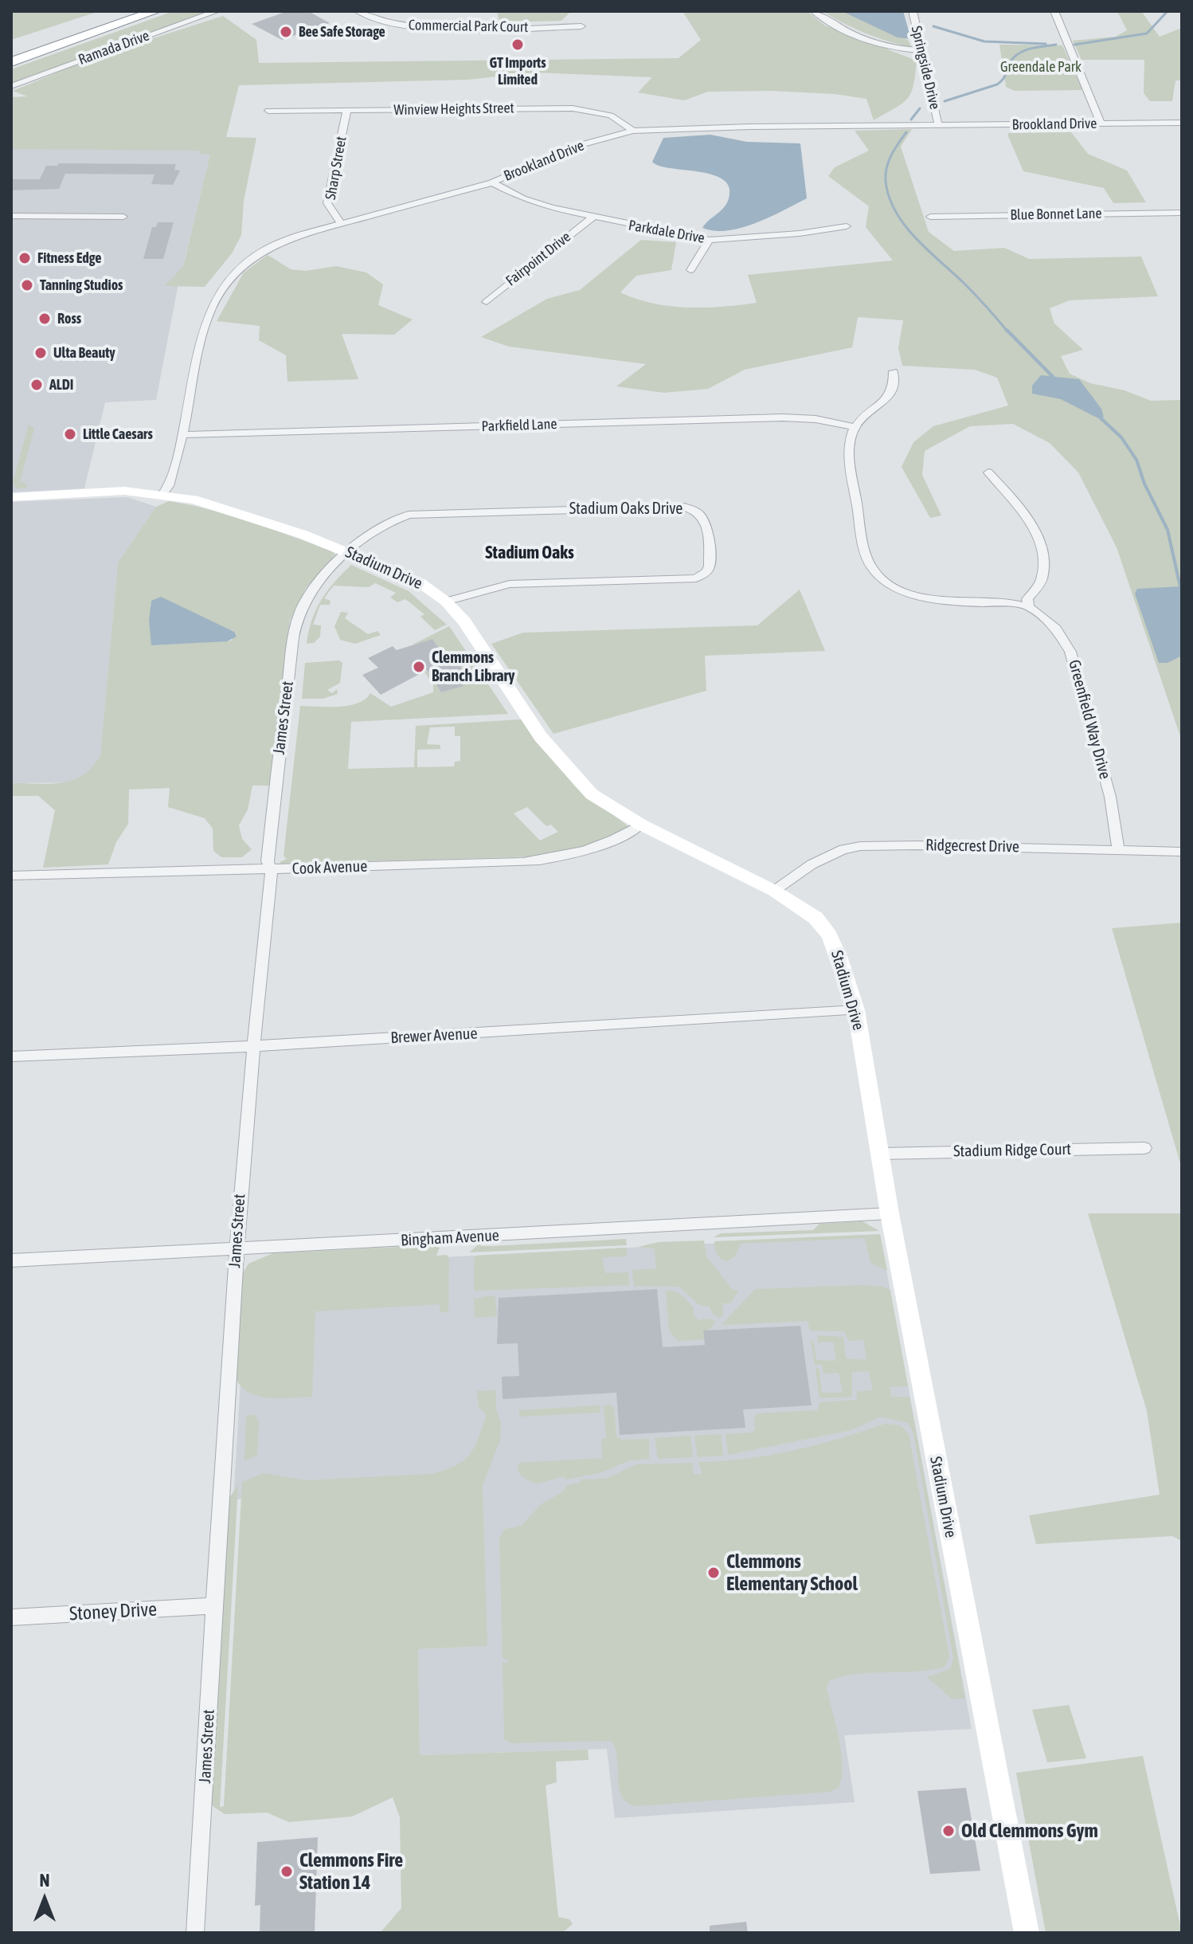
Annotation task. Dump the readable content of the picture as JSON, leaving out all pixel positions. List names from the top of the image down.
{
  "streets": {
    "street": [
      "Commercial Park Court",
      "Ramada Drive",
      "Springside Drive",
      "Winview Heights Street",
      "Brookland Drive",
      "Sharp Street",
      "Blue Bonnet Lane",
      "Parkdale Drive",
      "Fairpoint Drive",
      "Parkfield Lane",
      "Stadium Oaks Drive",
      "Stadium Drive",
      "James Street",
      "Greenfield Way Drive",
      "Ridgecrest Drive",
      "Cook Avenue",
      "Brewer Avenue",
      "Stadium Ridge Court",
      "Bingham Avenue",
      "Stoney Drive"
    ]
  },
  "crossings": [
    ["Springside Drive", "Brookland Drive"],
    ["Winview Heights Street", "Brookland Drive"],
    ["Winview Heights Street", "Sharp Street"],
    ["Brookland Drive", "Sharp Street"],
    ["Brookland Drive", "Parkdale Drive"],
    ["Brookland Drive", "Parkfield Lane"],
    ["Brookland Drive", "Stadium Drive"],
    ["Parkdale Drive", "Fairpoint Drive"],
    ["Stadium Oaks Drive", "Stadium Drive"],
    ["Stadium Oaks Drive", "James Street"],
    ["Stadium Drive", "James Street"],
    ["Stadium Drive", "Ridgecrest Drive"],
    ["Stadium Drive", "Cook Avenue"],
    ["Stadium Drive", "Brewer Avenue"],
    ["Stadium Drive", "Stadium Ridge Court"],
    ["Stadium Drive", "Bingham Avenue"],
    ["James Street", "Cook Avenue"],
    ["James Street", "Brewer Avenue"],
    ["James Street", "Bingham Avenue"],
    ["James Street", "Stoney Drive"],
    ["Greenfield Way Drive", "Ridgecrest Drive"]
  ],
  "districts": ["Stadium Oaks"],
  "parks": ["Greendale Park"],
  "places": [
    "Bee Safe Storage",
    "GT Imports Limited",
    "Fitness Edge",
    "Tanning Studios",
    "Ross",
    "Ulta Beauty",
    "ALDI",
    "Little Caesars",
    "Clemmons Branch Library",
    "Clemmons Elementary School",
    "Old Clemmons Gym",
    "Clemmons Fire Station 14"
  ],
  "north": "top"
}
